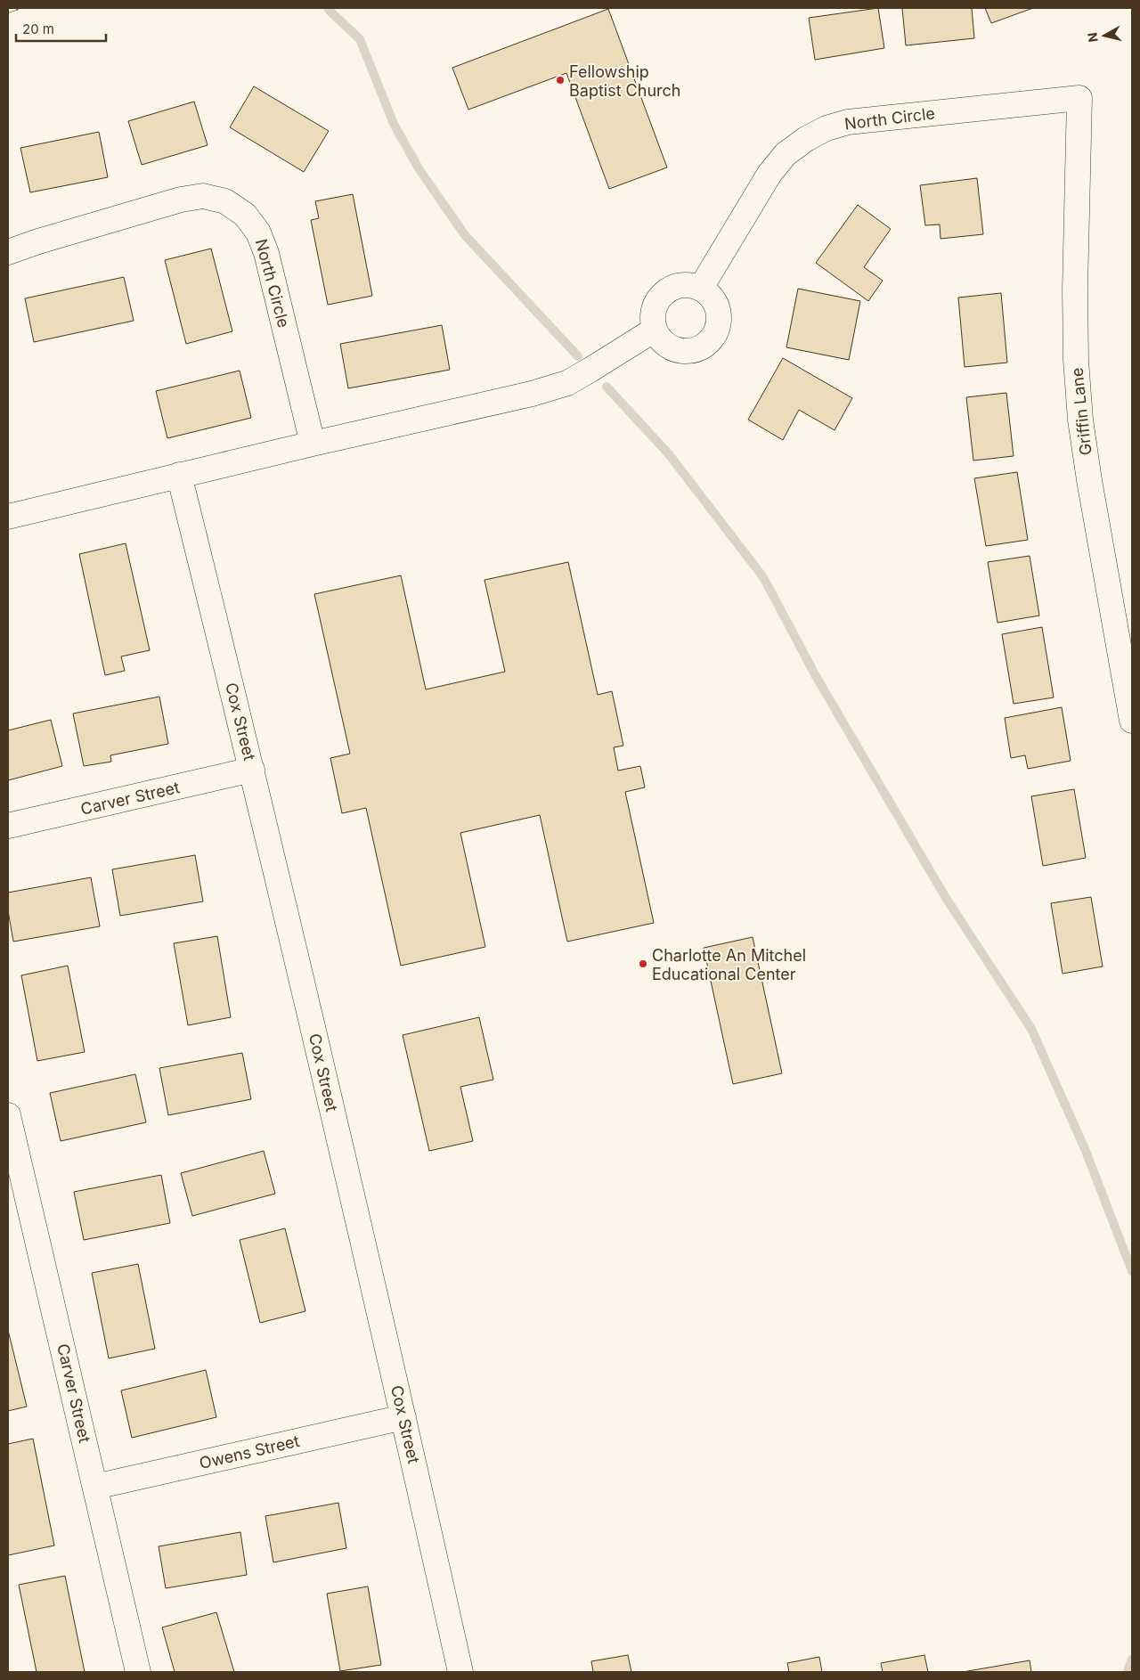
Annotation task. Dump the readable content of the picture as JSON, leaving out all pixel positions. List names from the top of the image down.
{
  "streets": {
    "street": [
      "North Circle",
      "Griffin Lane",
      "Cox Street",
      "Carver Street",
      "Owens Street"
    ]
  },
  "crossings": [
    ["North Circle", "Griffin Lane"],
    ["Cox Street", "Carver Street"],
    ["Cox Street", "Owens Street"],
    ["Carver Street", "Owens Street"]
  ],
  "places": ["Fellowship Baptist Church", "Charlotte An Mitchel Educational Center"],
  "scale_bar": "20 m",
  "north": "left"
}
